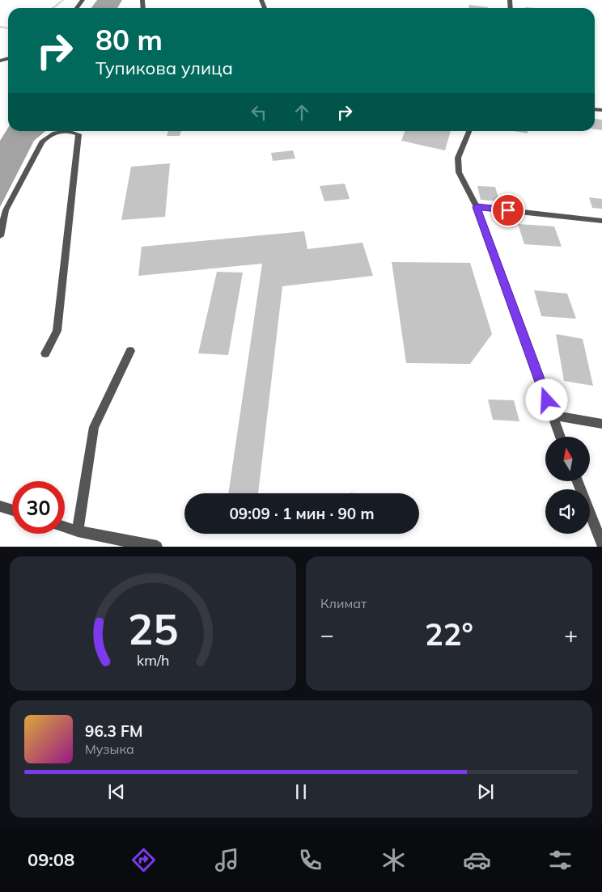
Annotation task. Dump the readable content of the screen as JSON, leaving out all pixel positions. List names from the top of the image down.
{
  "north": "top",
  "page": {
    "turn": ["80 m", "Тупикова улица"],
    "limit": "30",
    "trip": "09:09 · 1 мин · 90 m",
    "tile": "Климат",
    "heat": ["−", "22°", "+"],
    "song": ["96.3 FM", "Музыка"],
    "tabs": "09:08",
    "gauge": ["25", "km/h"]
  }
}
